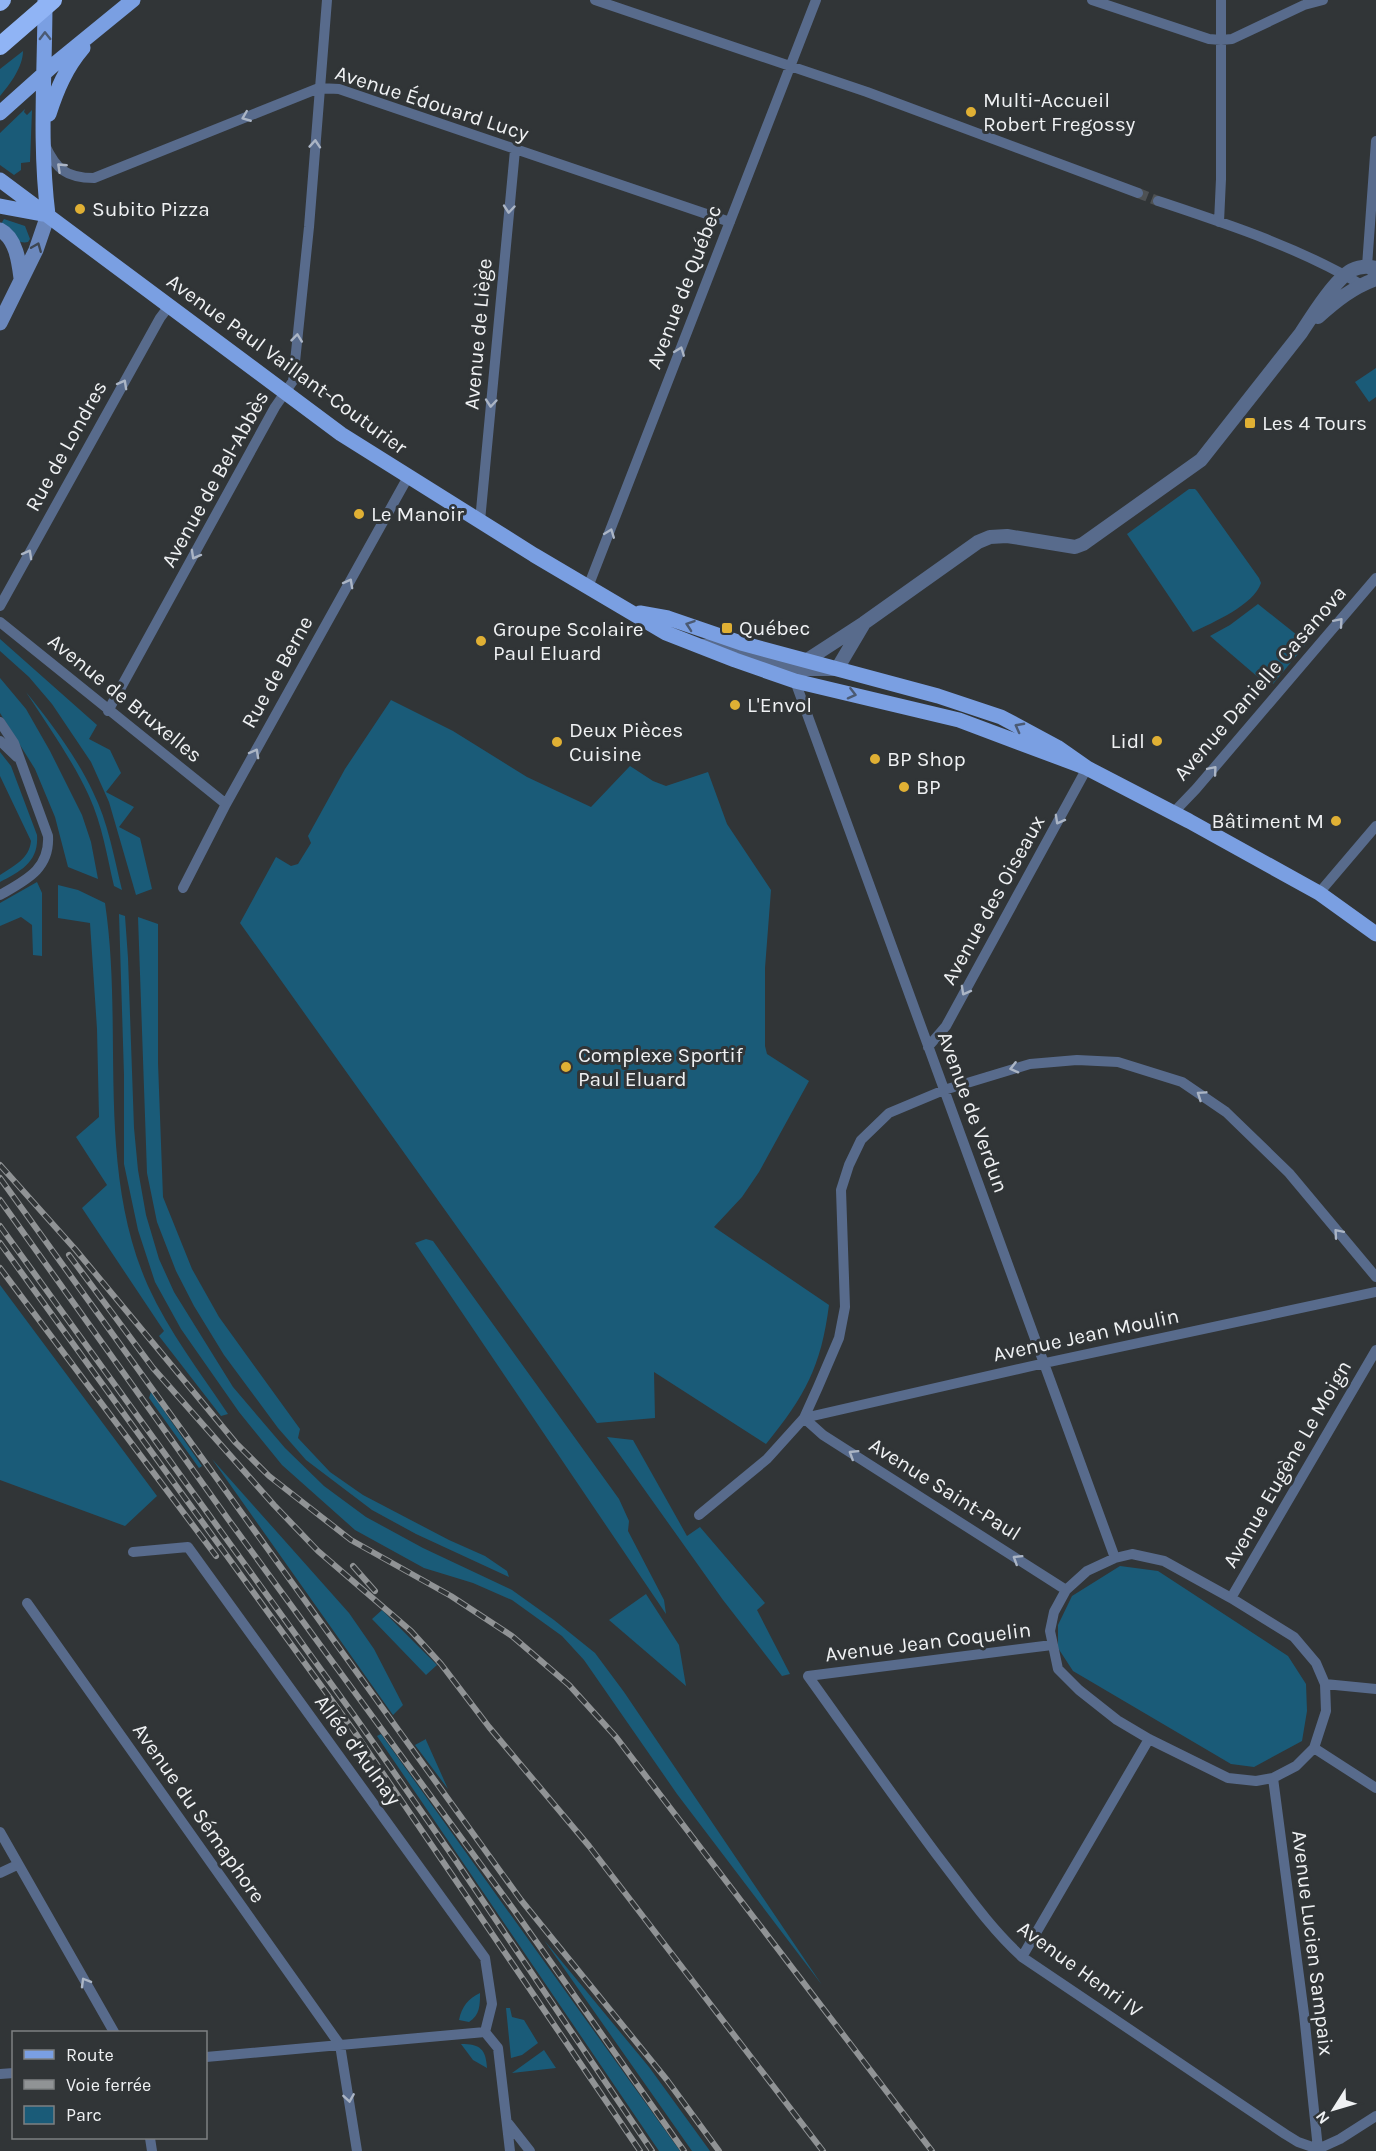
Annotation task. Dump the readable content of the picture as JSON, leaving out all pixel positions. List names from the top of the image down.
{
  "streets": {
    "main road": ["Avenue Paul Vaillant-Couturier"],
    "street": [
      "Avenue Édouard Lucy",
      "Avenue de Québec",
      "Avenue de Liège",
      "Rue de Londres",
      "Avenue de Bel-Abbès",
      "Rue de Berne",
      "Avenue Danielle Casanova",
      "Avenue de Bruxelles",
      "Avenue des Oiseaux",
      "Avenue de Verdun",
      "Avenue Jean Moulin",
      "Avenue Eugène Le Moign",
      "Avenue Saint-Paul",
      "Avenue Jean Coquelin",
      "Allée d'Aulnay",
      "Avenue du Sémaphore",
      "Avenue Lucien Sampaix",
      "Avenue Henri IV"
    ]
  },
  "crossings": [
    ["Avenue Édouard Lucy", "Avenue de Québec"],
    ["Avenue Édouard Lucy", "Avenue de Liège"],
    ["Avenue Édouard Lucy", "Avenue de Bel-Abbès"],
    ["Avenue de Québec", "Avenue Paul Vaillant-Couturier"],
    ["Avenue de Liège", "Avenue Paul Vaillant-Couturier"],
    ["Avenue Paul Vaillant-Couturier", "Rue de Londres"],
    ["Avenue Paul Vaillant-Couturier", "Avenue de Bel-Abbès"],
    ["Avenue Paul Vaillant-Couturier", "Rue de Berne"],
    ["Avenue Paul Vaillant-Couturier", "Avenue Danielle Casanova"],
    ["Avenue Paul Vaillant-Couturier", "Avenue des Oiseaux"],
    ["Avenue Paul Vaillant-Couturier", "Avenue de Verdun"],
    ["Avenue de Bel-Abbès", "Avenue de Bruxelles"],
    ["Rue de Berne", "Avenue de Bruxelles"],
    ["Avenue des Oiseaux", "Avenue de Verdun"],
    ["Avenue de Verdun", "Avenue Jean Moulin"],
    ["Avenue Jean Moulin", "Avenue Saint-Paul"],
    ["Avenue Jean Coquelin", "Avenue Henri IV"],
    ["Avenue Lucien Sampaix", "Avenue Henri IV"]
  ],
  "one_way": [
    "Avenue Édouard Lucy",
    "Avenue de Québec",
    "Avenue de Liège",
    "Rue de Londres",
    "Rue de Berne",
    "Avenue Danielle Casanova",
    "Avenue des Oiseaux",
    "Avenue Saint-Paul"
  ],
  "places": {
    "other": [
      "Multi-Accueil Robert Fregossy",
      "Subito Pizza",
      "Le Manoir",
      "Groupe Scolaire Paul Eluard",
      "L'Envol",
      "Lidl",
      "Deux Pièces Cuisine",
      "BP Shop",
      "BP",
      "Bâtiment M",
      "Complexe Sportif Paul Eluard"
    ],
    "transit": ["Les 4 Tours", "Québec"]
  },
  "legend": ["Route", "Voie ferrée", "Parc"],
  "north": "bottom left"
}
